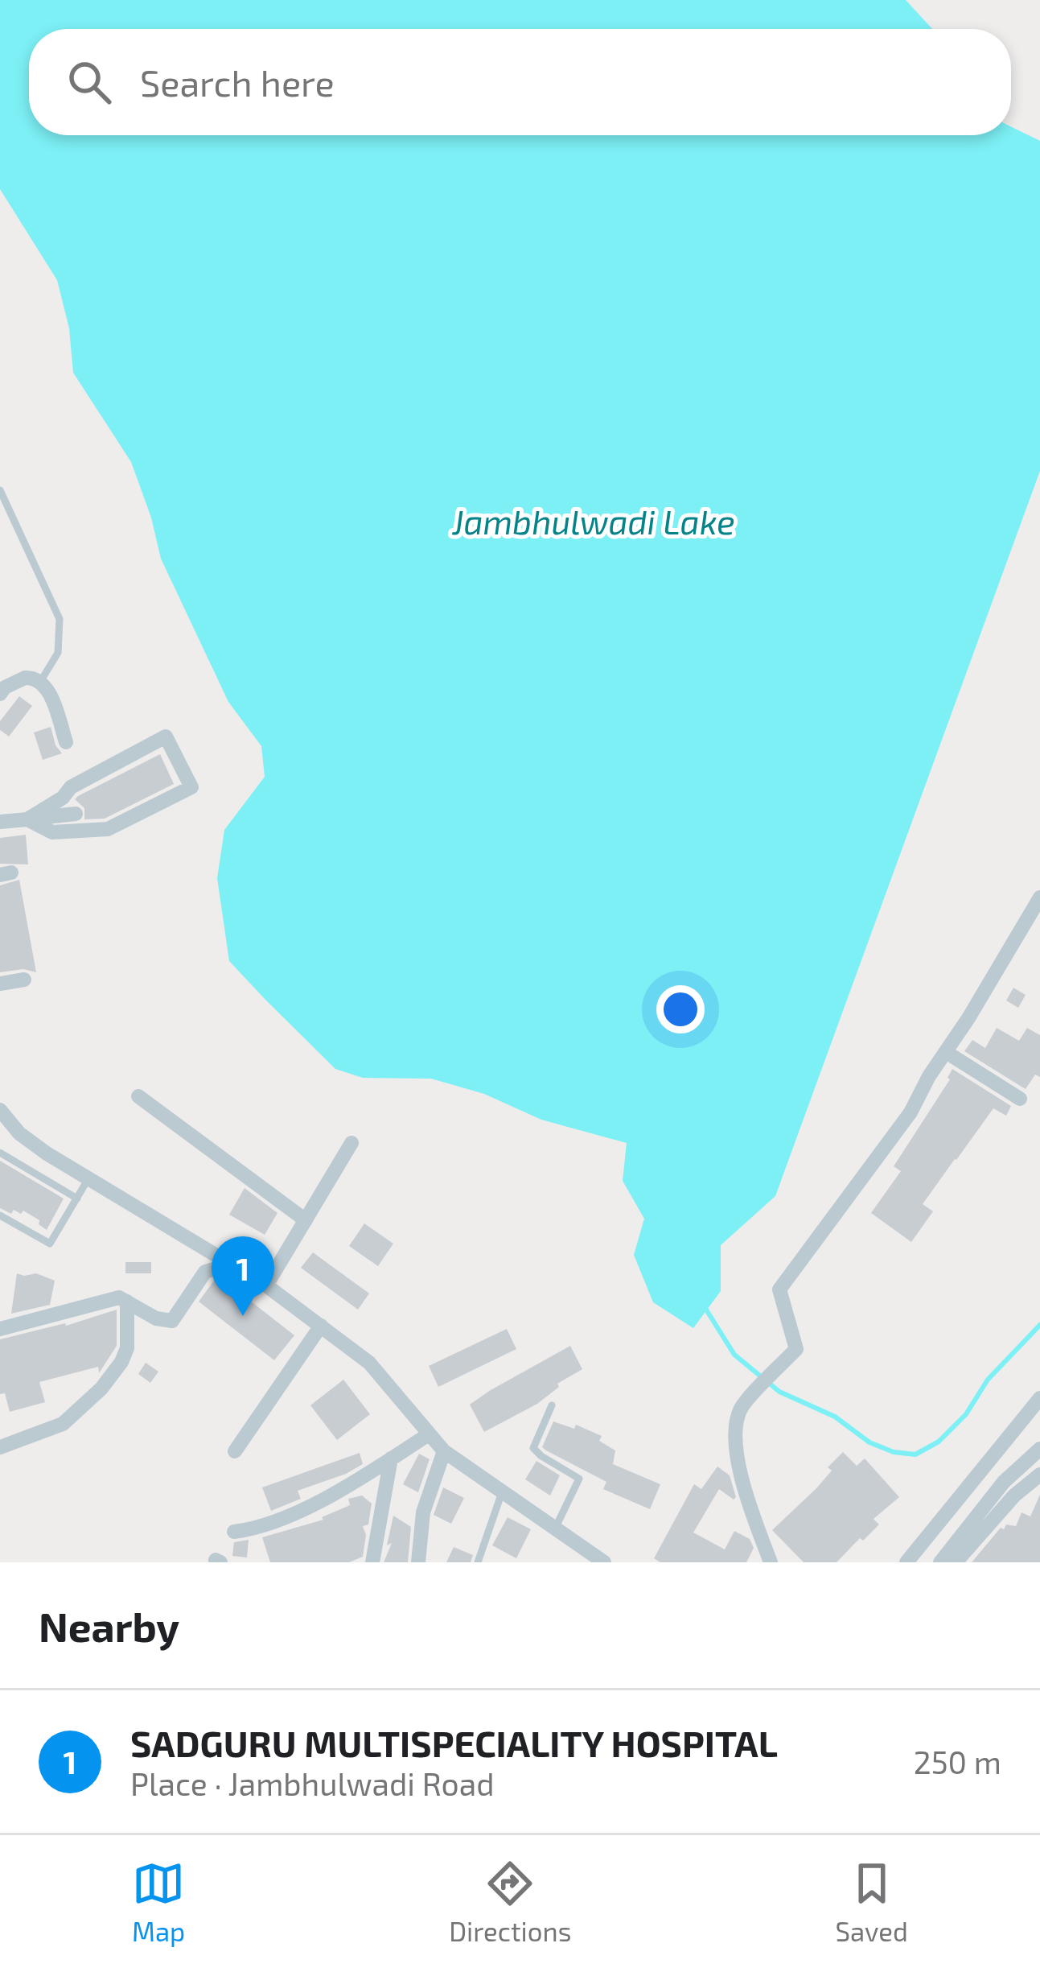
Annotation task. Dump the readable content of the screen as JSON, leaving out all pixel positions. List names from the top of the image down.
{
  "water": ["Jambhulwadi Lake"],
  "page": {
    "search": "Search here",
    "pins": "1",
    "heading": "Nearby",
    "list": [
      {
        "mark": "1",
        "name": "SADGURU MULTISPECIALITY HOSPITAL",
        "note": "Place · Jambhulwadi Road",
        "value": "250 m"
      }
    ],
    "nav": ["Map", "Directions", "Saved"]
  }
}
